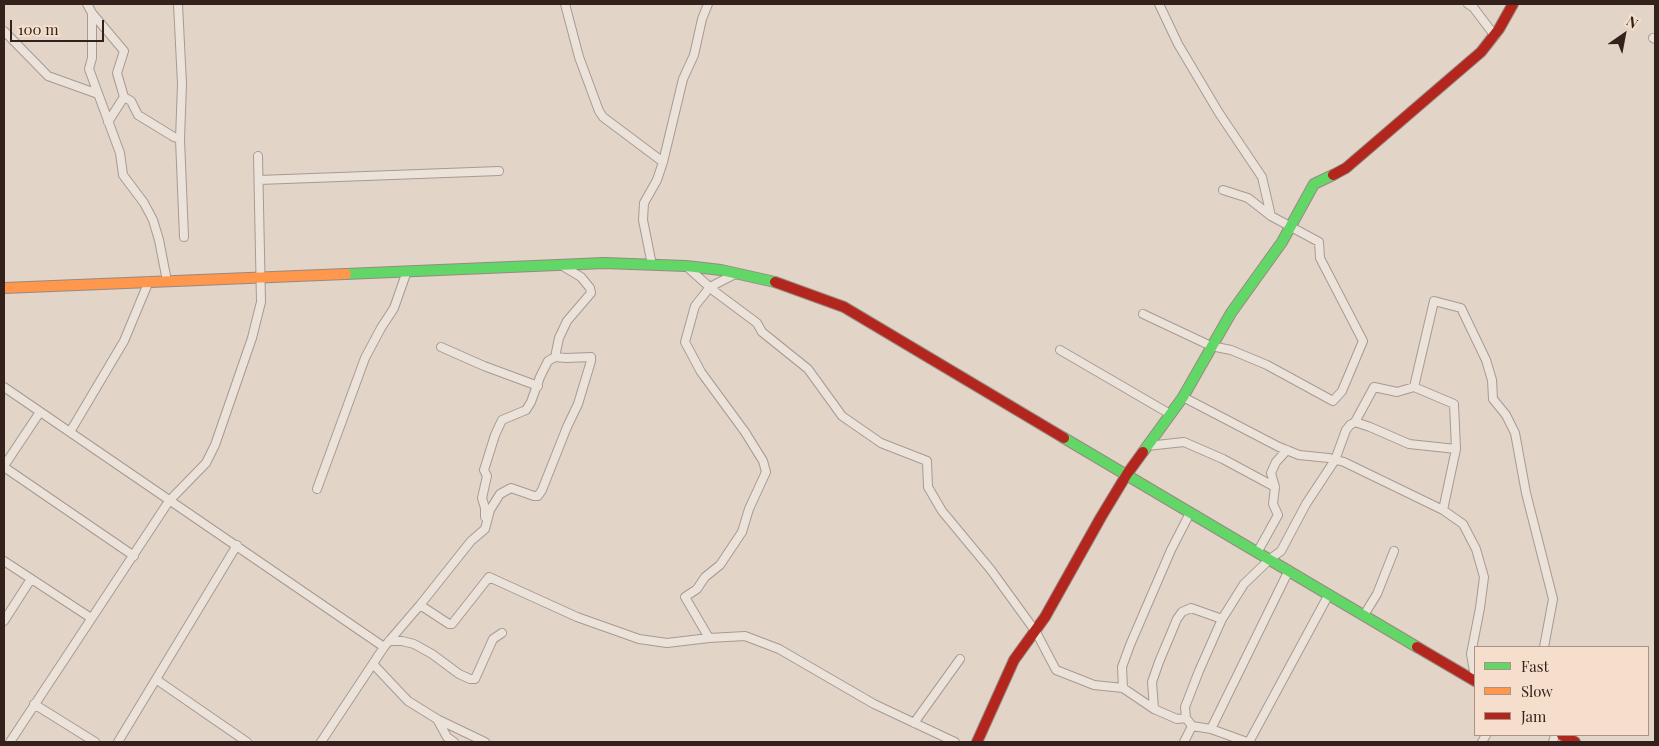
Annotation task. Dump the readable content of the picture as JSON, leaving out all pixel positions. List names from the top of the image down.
{
  "legend": ["Fast", "Slow", "Jam"],
  "scale_bar": "100 m",
  "north": "top right"
}
